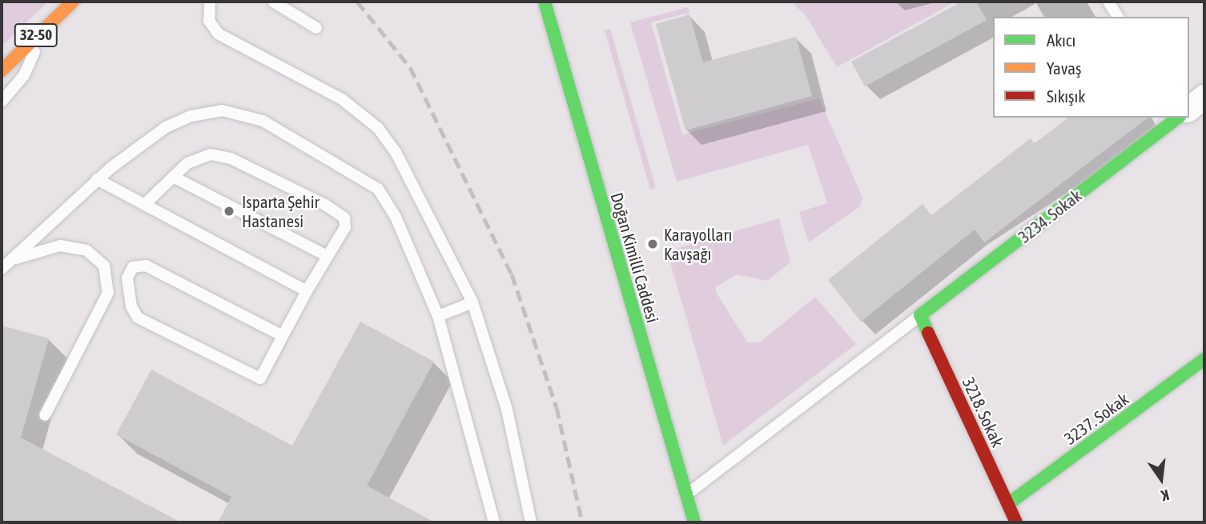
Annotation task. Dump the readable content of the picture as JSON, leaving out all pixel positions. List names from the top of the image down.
{
  "streets": {
    "street": [
      "32-50",
      "3234. Sokak",
      "Doğan Kimilli Caddesi",
      "3218. Sokak",
      "3237. Sokak"
    ]
  },
  "crossings": [
    ["3234. Sokak", "3218. Sokak"],
    ["3218. Sokak", "3237. Sokak"]
  ],
  "places": ["Isparta Şehir Hastanesi", "Karayolları Kavşağı"],
  "legend": ["Akıcı", "Yavaş", "Sıkışık"],
  "north": "bottom"
}
